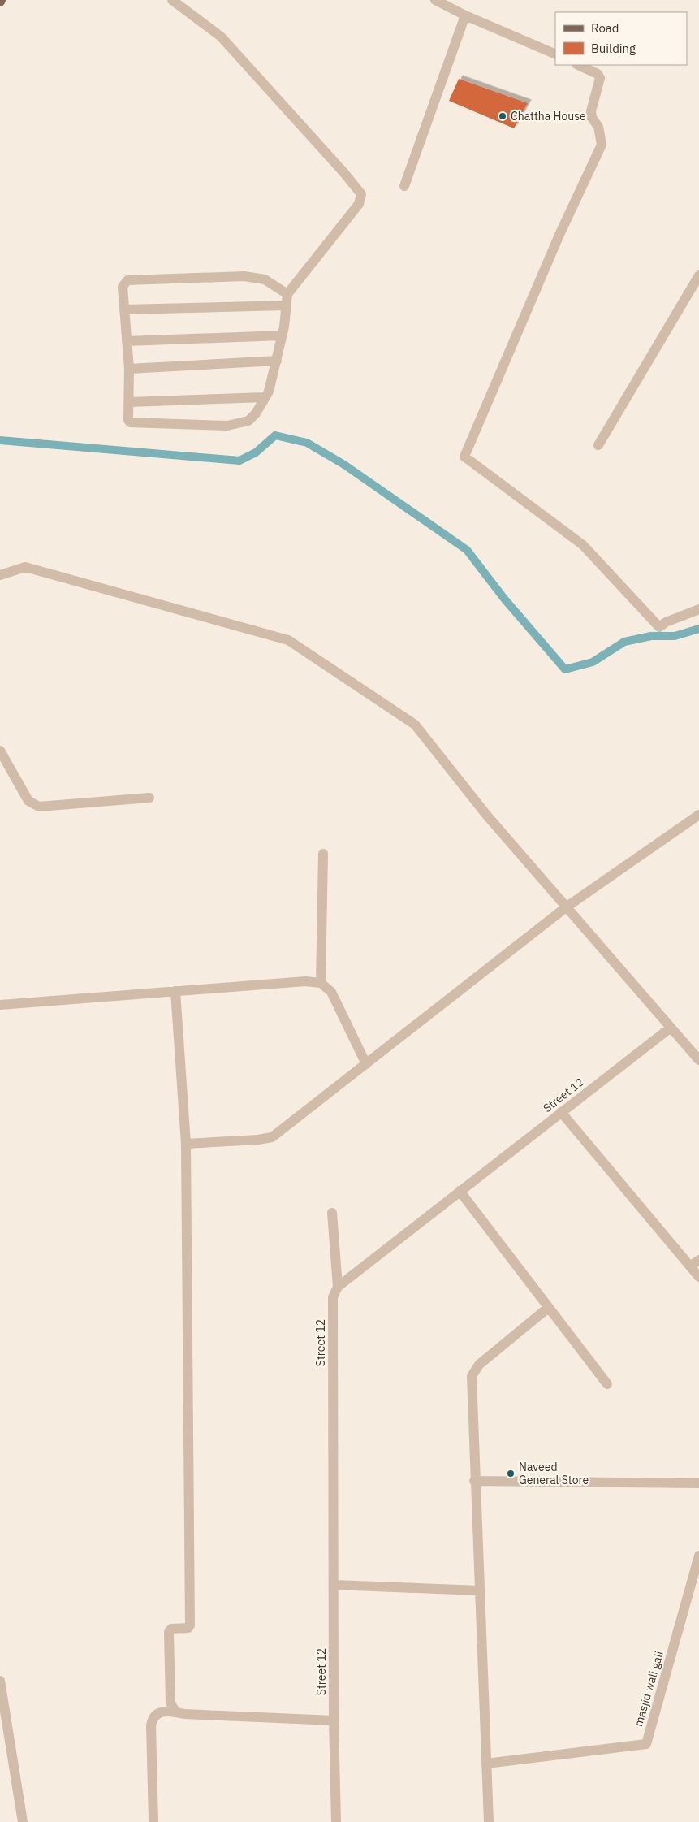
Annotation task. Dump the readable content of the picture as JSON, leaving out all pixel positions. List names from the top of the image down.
{
  "streets": {
    "street": ["Street 12", "masjid wali gali"]
  },
  "places": ["Chattha House", "Naveed General Store"],
  "legend": ["Road", "Building"]
}
